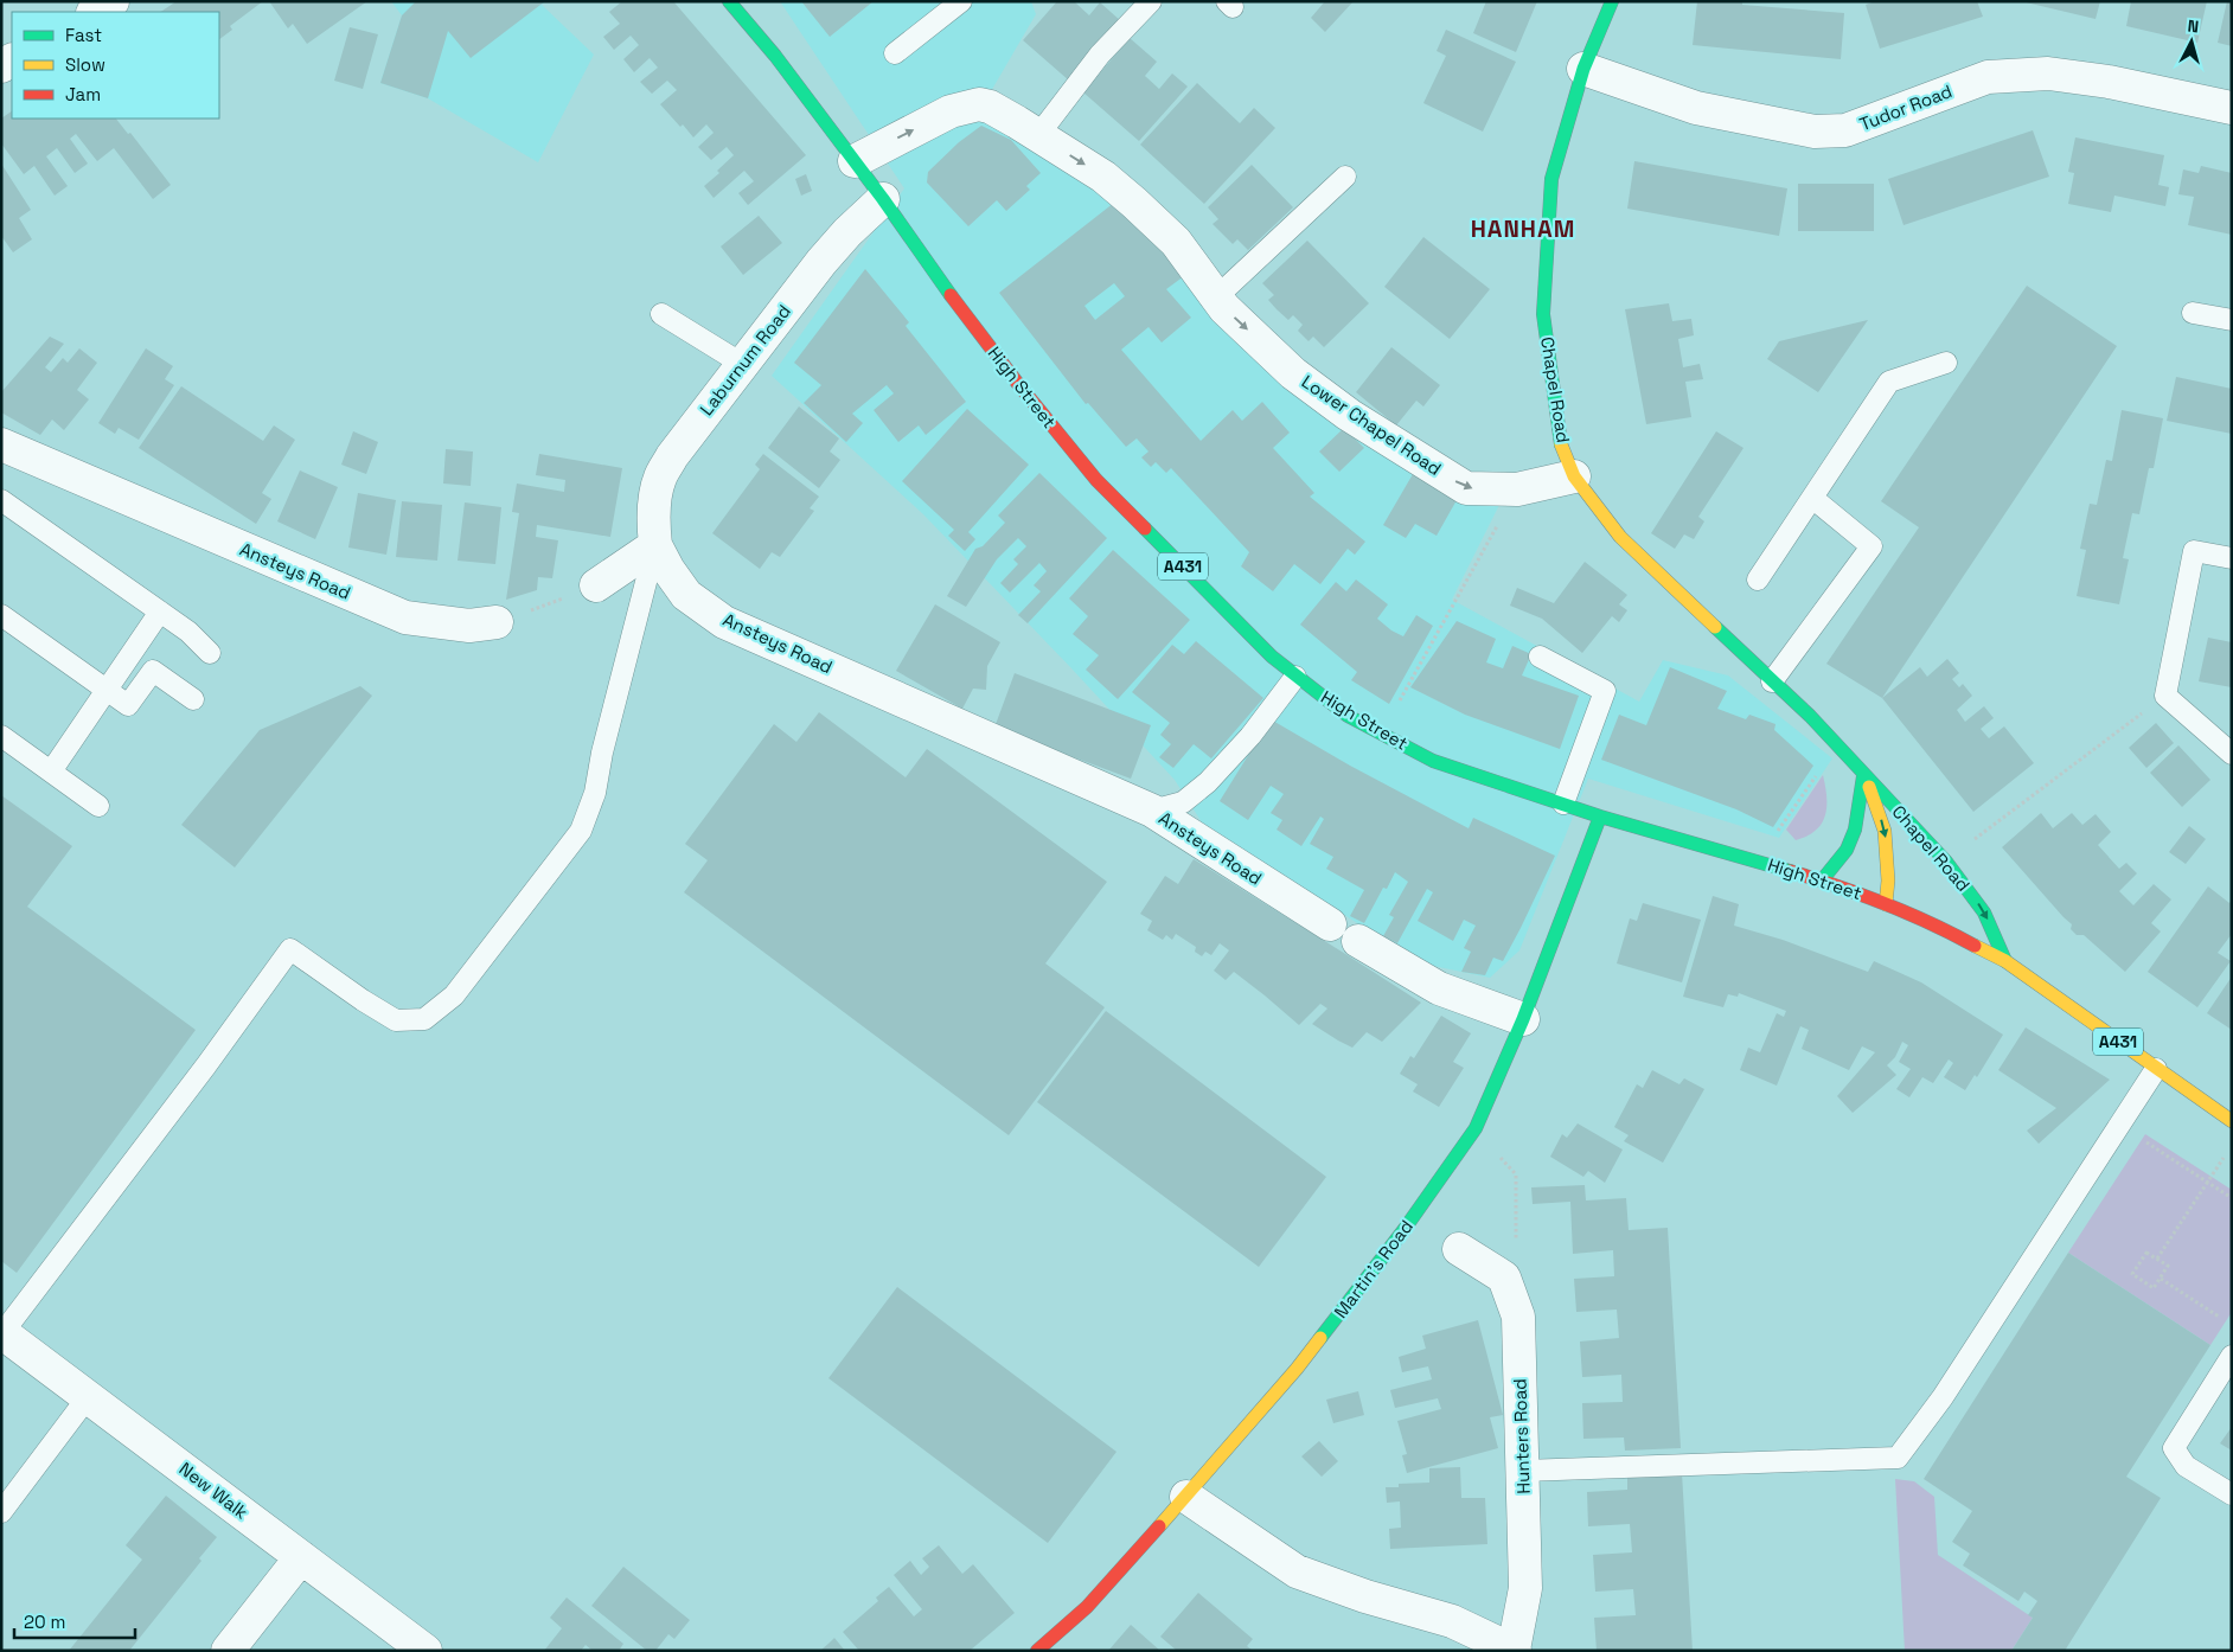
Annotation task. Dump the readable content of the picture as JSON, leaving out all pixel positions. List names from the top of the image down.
{
  "streets": {
    "main road": [
      "High Street",
      "Chapel Road",
      "A431",
      "Martin's Road"
    ],
    "street": [
      "Tudor Road",
      "Laburnum Road",
      "Lower Chapel Road",
      "Ansteys Road",
      "Hunters Road",
      "New Walk"
    ]
  },
  "crossings": [
    ["Tudor Road", "Chapel Road"],
    ["Laburnum Road", "High Street"],
    ["Laburnum Road", "Ansteys Road"],
    ["High Street", "Chapel Road"],
    ["High Street", "Lower Chapel Road"],
    ["High Street", "Martin's Road"],
    ["Chapel Road", "Lower Chapel Road"],
    ["Martin's Road", "Hunters Road"]
  ],
  "one_way": ["Lower Chapel Road"],
  "districts": ["HANHAM"],
  "legend": ["Fast", "Slow", "Jam"],
  "scale_bar": "20 m",
  "north": "top"
}
